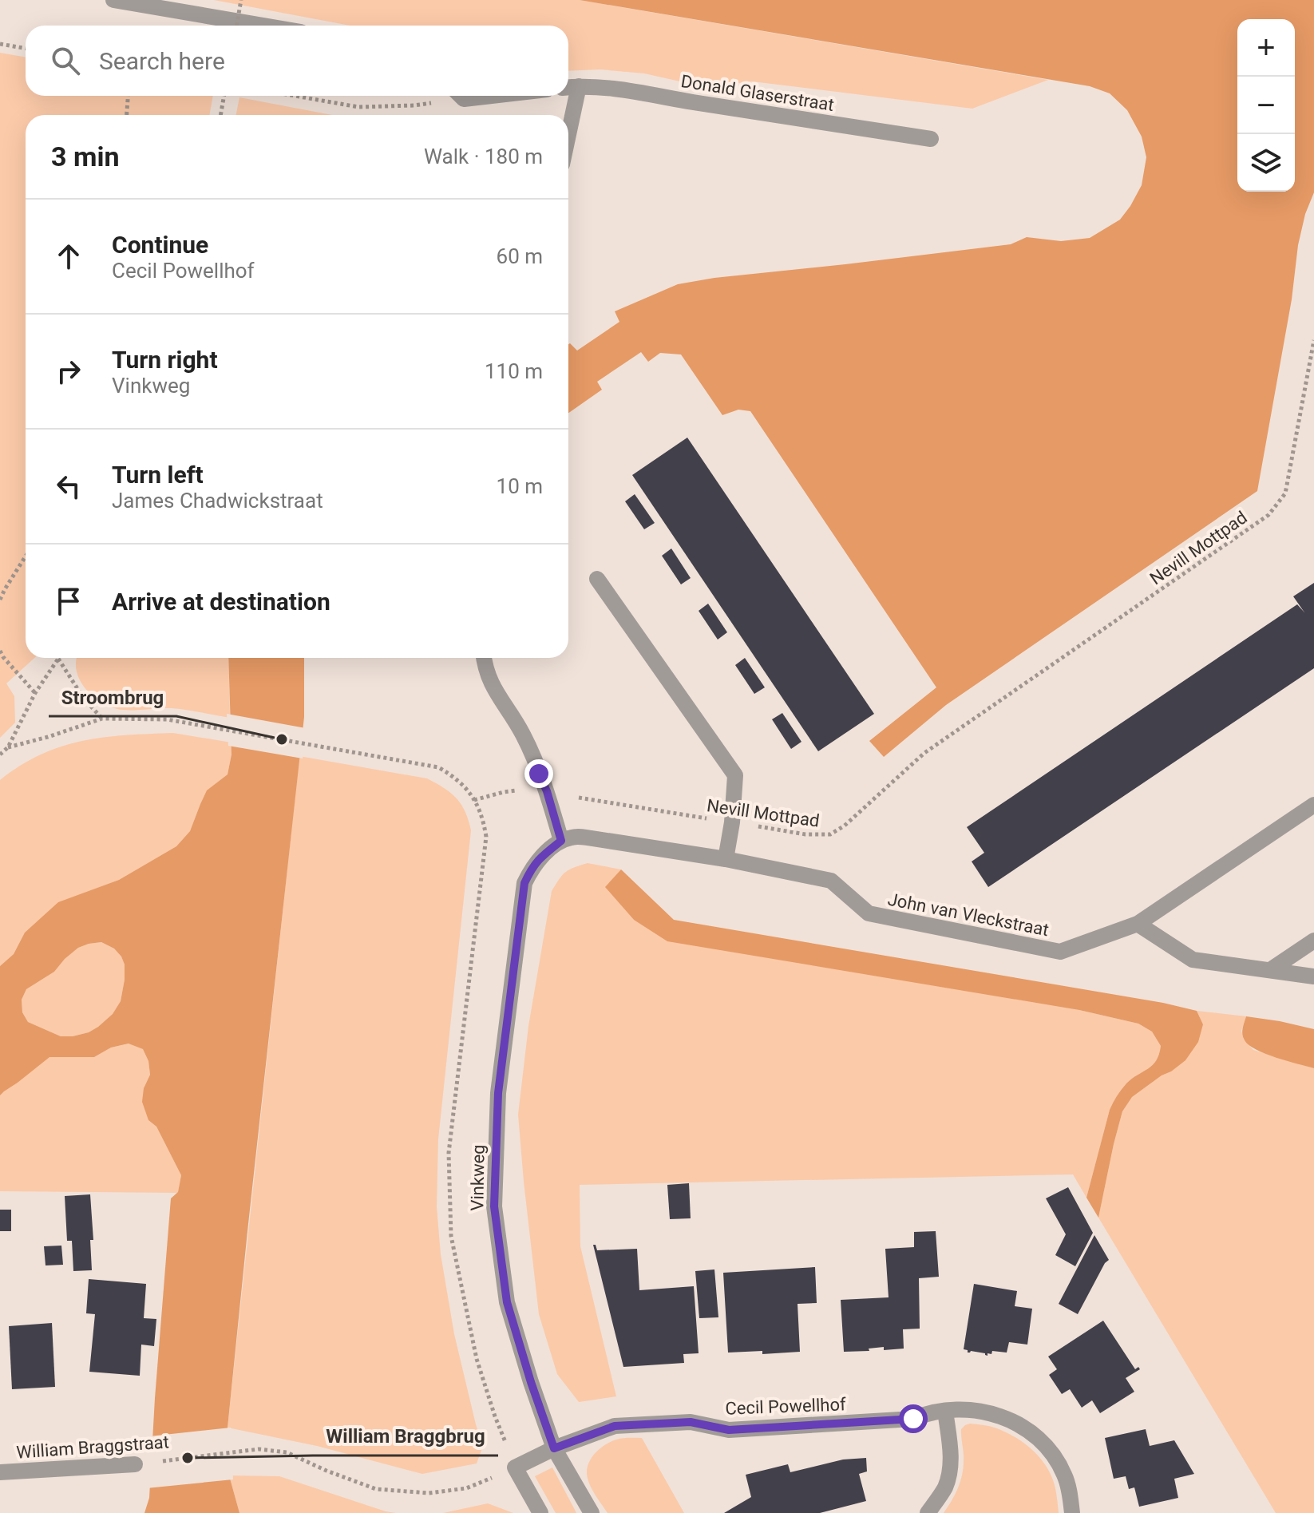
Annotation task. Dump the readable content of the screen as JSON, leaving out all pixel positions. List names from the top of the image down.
{
  "streets": {
    "street": [
      "Donald Glaserstraat",
      "John van Vleckstraat",
      "Vinkweg",
      "Cecil Powellhof",
      "William Braggstraat"
    ],
    "path": ["Nevill Mottpad"]
  },
  "crossings": [
    ["John van Vleckstraat", "Vinkweg"],
    ["Vinkweg", "Cecil Powellhof"]
  ],
  "places": ["Stroombrug", "William Braggbrug"],
  "page": {
    "map_buttons": ["+", "−"],
    "search": "Search here",
    "heading": ["3 min", "Walk · 180 m"],
    "list": [
      ["Continue", "Cecil Powellhof", "60 m"],
      ["Turn right", "Vinkweg", "110 m"],
      ["Turn left", "James Chadwickstraat", "10 m"],
      "Arrive at destination"
    ]
  }
}
